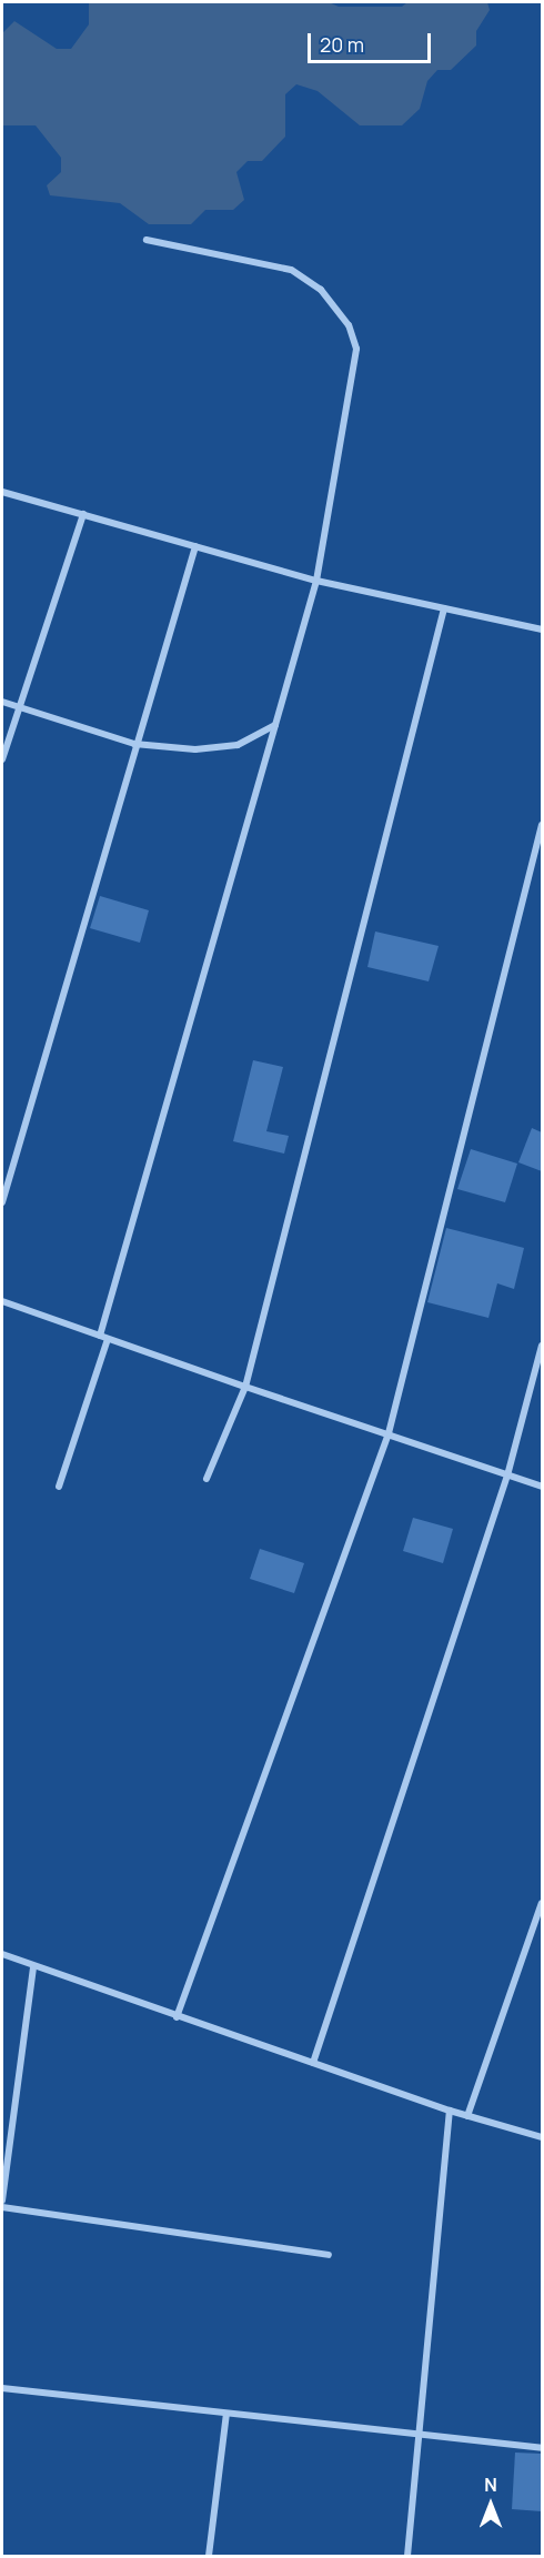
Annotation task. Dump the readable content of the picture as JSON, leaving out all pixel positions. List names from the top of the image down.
{
  "scale_bar": "20 m",
  "north": "top"
}
